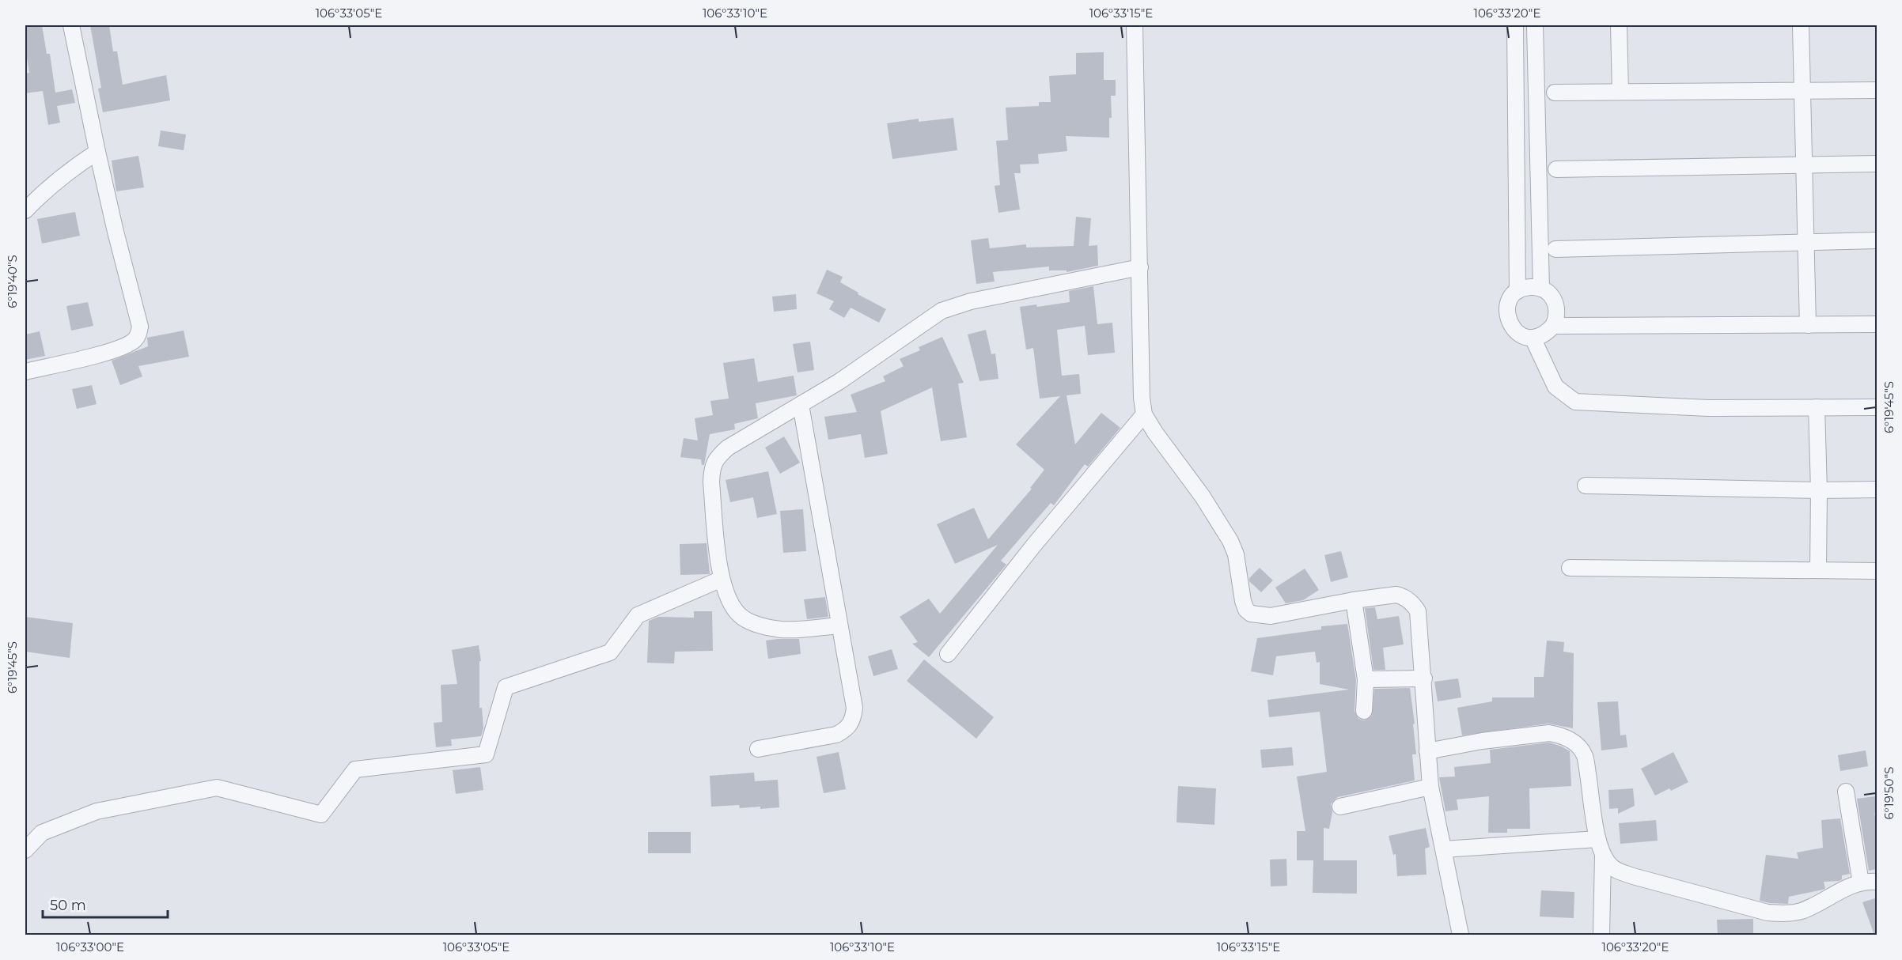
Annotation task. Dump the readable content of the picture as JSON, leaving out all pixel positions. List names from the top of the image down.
{
  "scale_bar": "50 m",
  "coordinates": [
    "106°33'05\"E",
    "106°33'10\"E",
    "106°33'15\"E",
    "106°33'20\"E",
    "6°19'40\"S",
    "6°19'45\"S",
    "6°19'50\"S",
    "106°33'00\"E"
  ]
}
